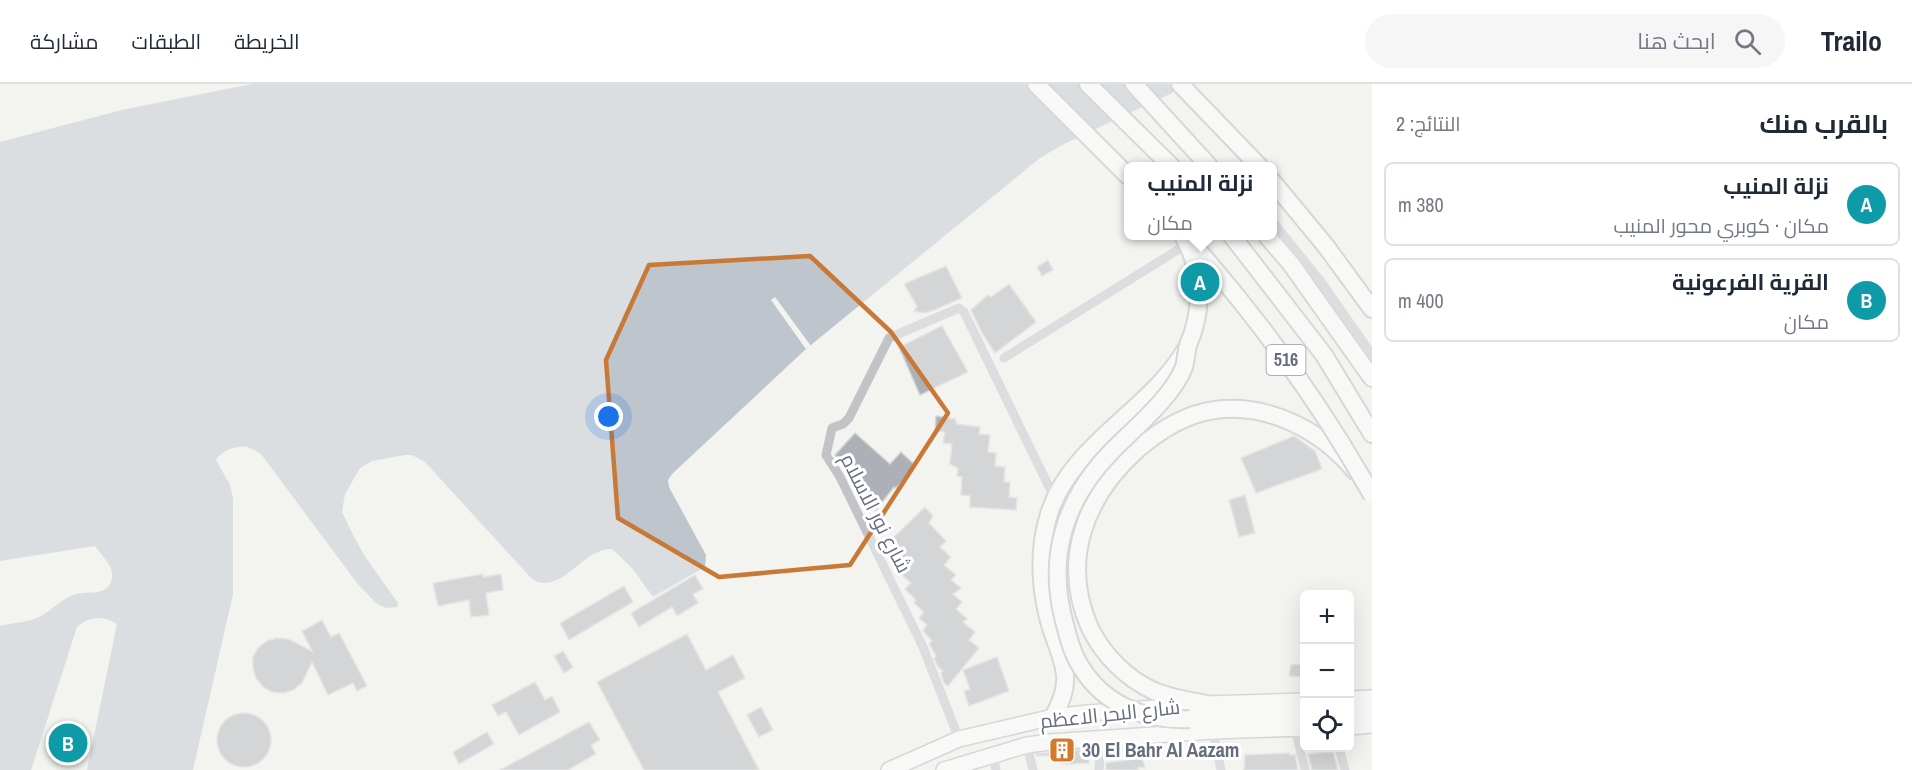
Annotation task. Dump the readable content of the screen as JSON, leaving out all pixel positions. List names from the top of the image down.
{
  "streets": {
    "highway": ["516"],
    "main road": ["شارع البحر الاعظم"],
    "street": ["شارع نور الاسلام"]
  },
  "crossings": [
    ["شارع نور الاسلام", "شارع البحر الاعظم"]
  ],
  "places": {
    "building": ["30 El Bahr Al Aazam"]
  },
  "page": {
    "header": "Trailo",
    "search": "ابحث هنا",
    "nav": ["الخريطة", "الطبقات", "مشاركة"],
    "heading": ["بالقرب منك", "النتائج: 2"],
    "list": [
      {
        "mark": "A",
        "name": "نزلة المنيب",
        "note": "مكان · كوبري محور المنيب",
        "value": "380 m"
      },
      {
        "mark": "B",
        "name": "القرية الفرعونية",
        "note": "مكان",
        "value": "400 m"
      }
    ],
    "popup": ["نزلة المنيب", "مكان"],
    "pins": ["A", "B"],
    "map_buttons": ["+", "−"]
  }
}
